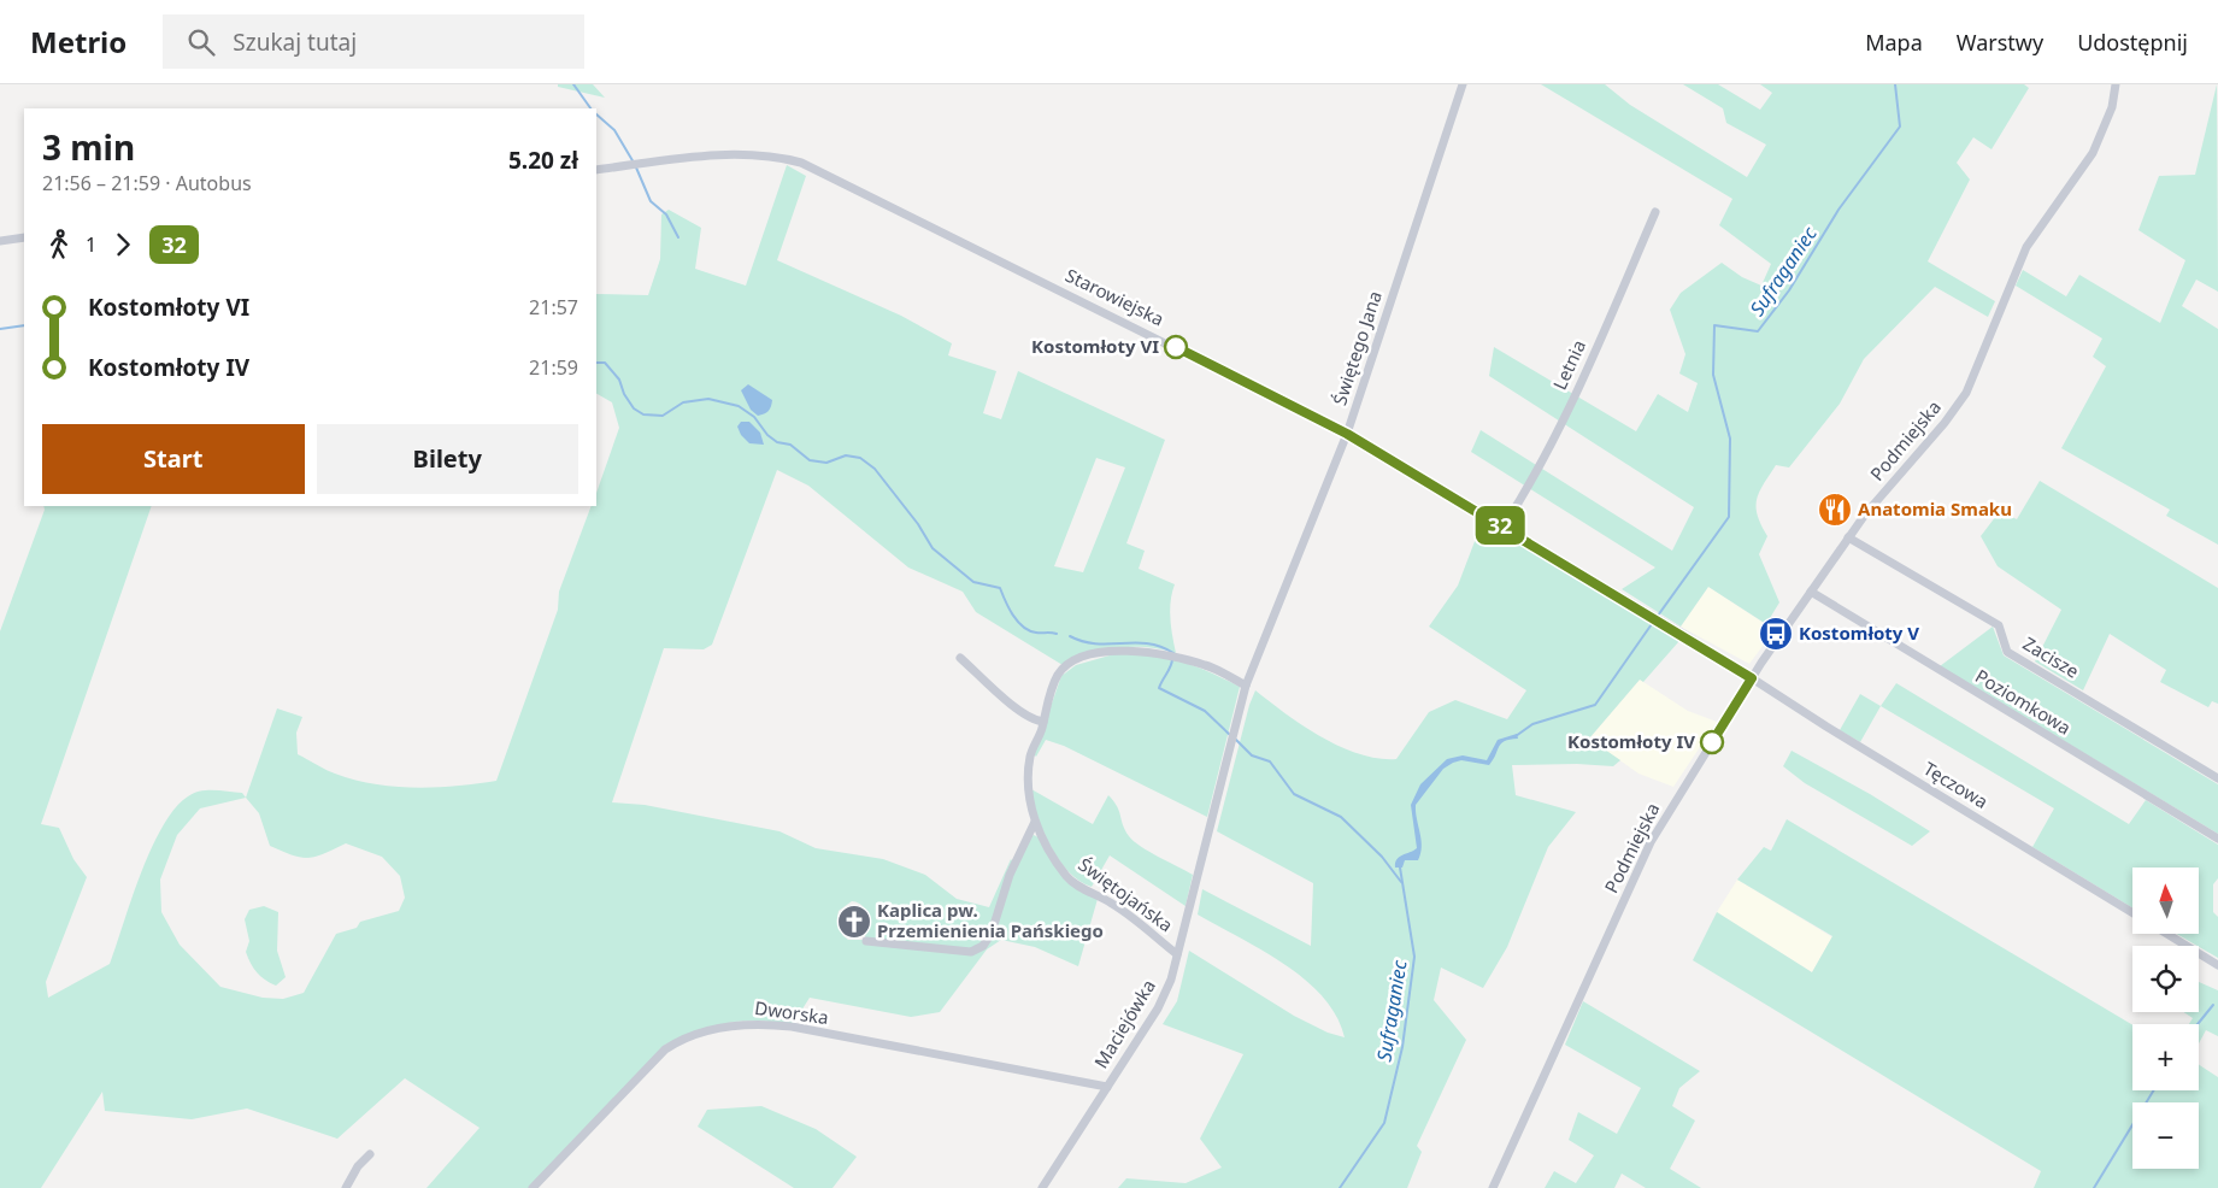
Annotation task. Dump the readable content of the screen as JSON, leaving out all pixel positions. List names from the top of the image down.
{
  "streets": {
    "street": [
      "Starowiejska",
      "Świętego Jana",
      "Letnia",
      "Podmiejska",
      "Zacisze",
      "Poziomkowa",
      "Tęczowa",
      "Świętojańska",
      "Dworska",
      "Maciejówka"
    ]
  },
  "crossings": [
    ["Starowiejska", "Świętego Jana"],
    ["Starowiejska", "Letnia"],
    ["Starowiejska", "Podmiejska"],
    ["Starowiejska", "Tęczowa"],
    ["Świętego Jana", "Świętojańska"],
    ["Świętego Jana", "Maciejówka"],
    ["Podmiejska", "Zacisze"],
    ["Podmiejska", "Poziomkowa"],
    ["Podmiejska", "Tęczowa"],
    ["Świętojańska", "Maciejówka"],
    ["Dworska", "Maciejówka"]
  ],
  "water": ["Sufraganiec"],
  "places": {
    "other": ["Kostomłoty VI", "Kostomłoty IV"],
    "restaurant": ["Anatomia Smaku"],
    "bus stop": ["Kostomłoty V"],
    "church": ["Kaplica pw. Przemienienia Pańskiego"]
  },
  "lines": ["bus line 32"],
  "north": "top",
  "page": {
    "header": "Metrio",
    "search": "Szukaj tutaj",
    "nav": ["Mapa", "Warstwy", "Udostępnij"],
    "on_map": "32",
    "heading": ["3 min", "21:56 – 21:59 · Autobus", "5.20 zł"],
    "legs": ["1", "32"],
    "list": [
      {
        "name": "Kostomłoty VI",
        "value": "21:57"
      },
      {
        "name": "Kostomłoty IV",
        "value": "21:59"
      }
    ],
    "buttons": ["Start", "Bilety"],
    "map_buttons": ["+", "−"]
  }
}
